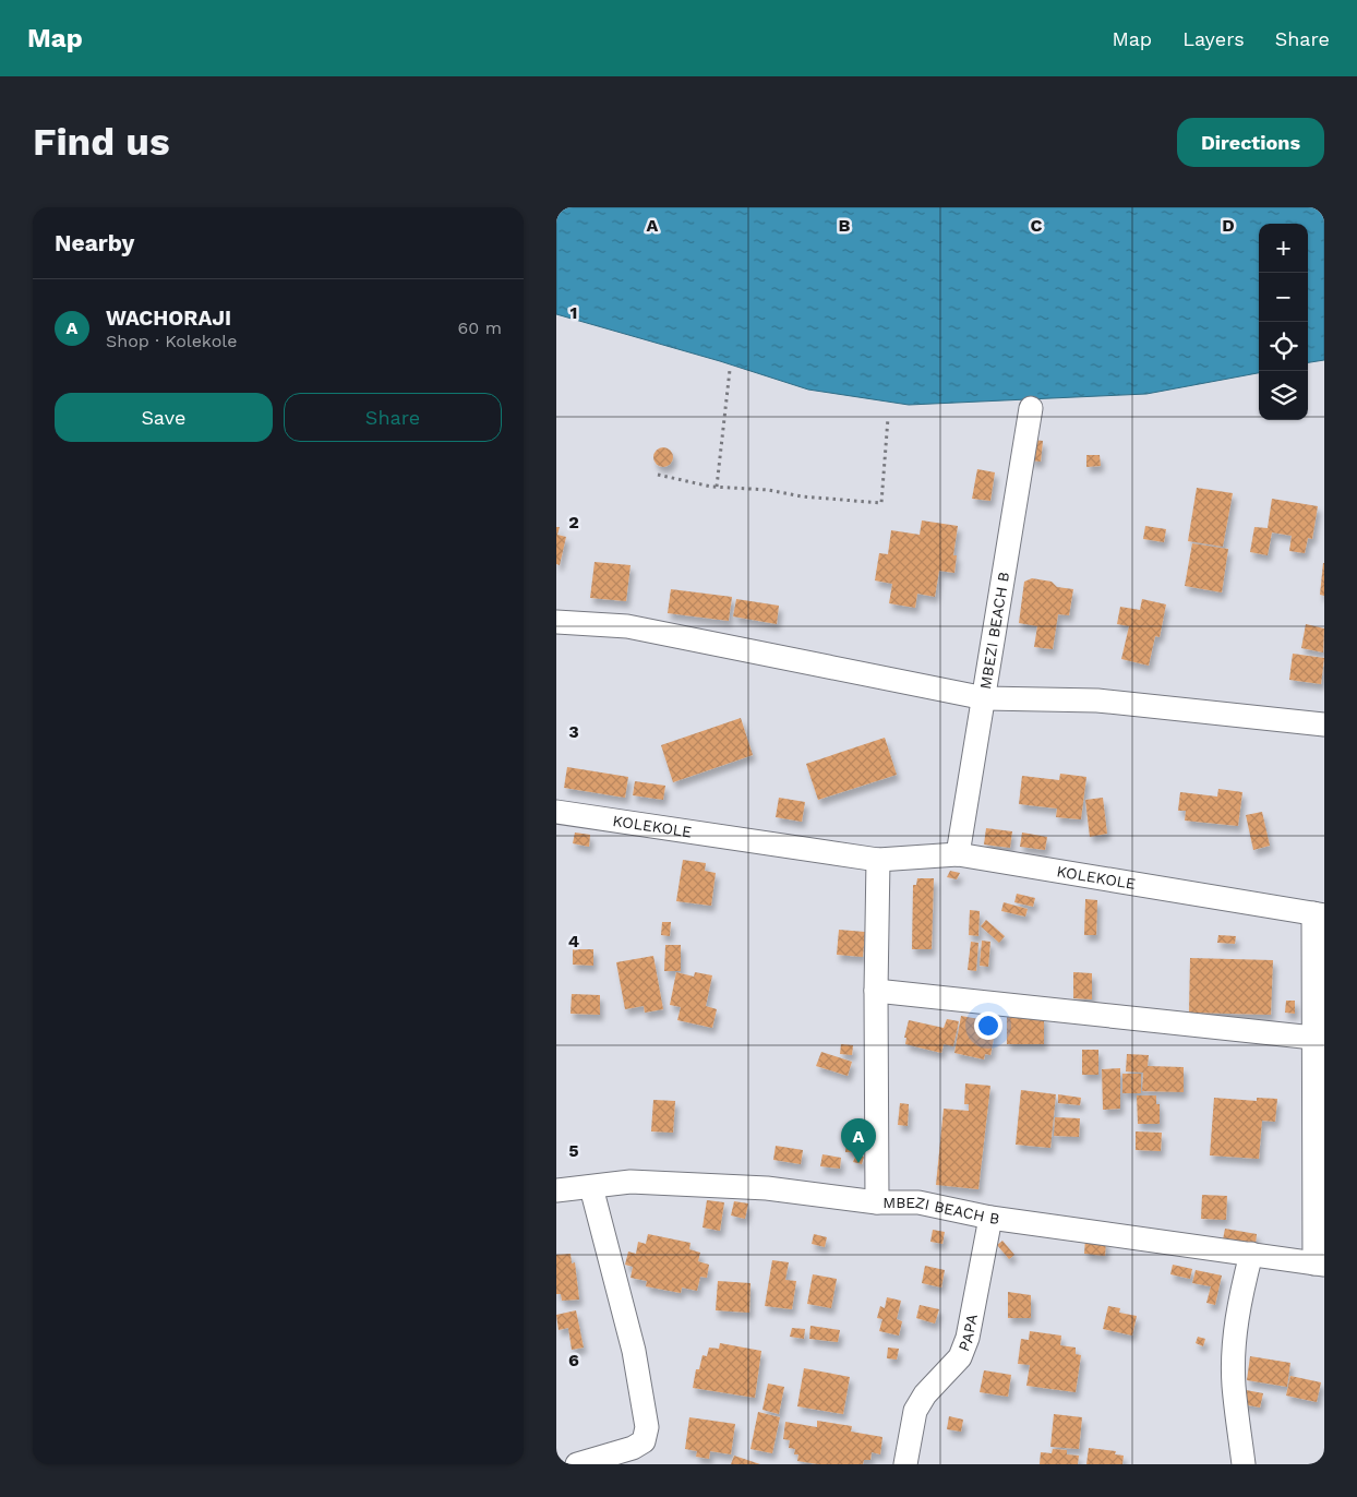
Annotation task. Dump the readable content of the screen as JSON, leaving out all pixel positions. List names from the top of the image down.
{
  "streets": {
    "street": ["MBEZI BEACH B", "KOLEKOLE", "PAPA"]
  },
  "crossings": [
    ["MBEZI BEACH B", "KOLEKOLE"],
    ["MBEZI BEACH B", "PAPA"]
  ],
  "page": {
    "header": "Map",
    "nav": ["Map", "Layers", "Share"],
    "buttons": [
      "Directions",
      ["Save", "Share"]
    ],
    "title": "Find us",
    "heading": "Nearby",
    "map_buttons": ["+", "−"],
    "list": [
      {
        "mark": "A",
        "name": "WACHORAJI",
        "note": "Shop · Kolekole",
        "value": "60 m"
      }
    ],
    "pins": "A"
  },
  "grid": {
    "columns": [
      "A",
      "B",
      "C",
      "D"
    ],
    "rows": [
      "1",
      "2",
      "3",
      "4",
      "5",
      "6"
    ]
  }
}
